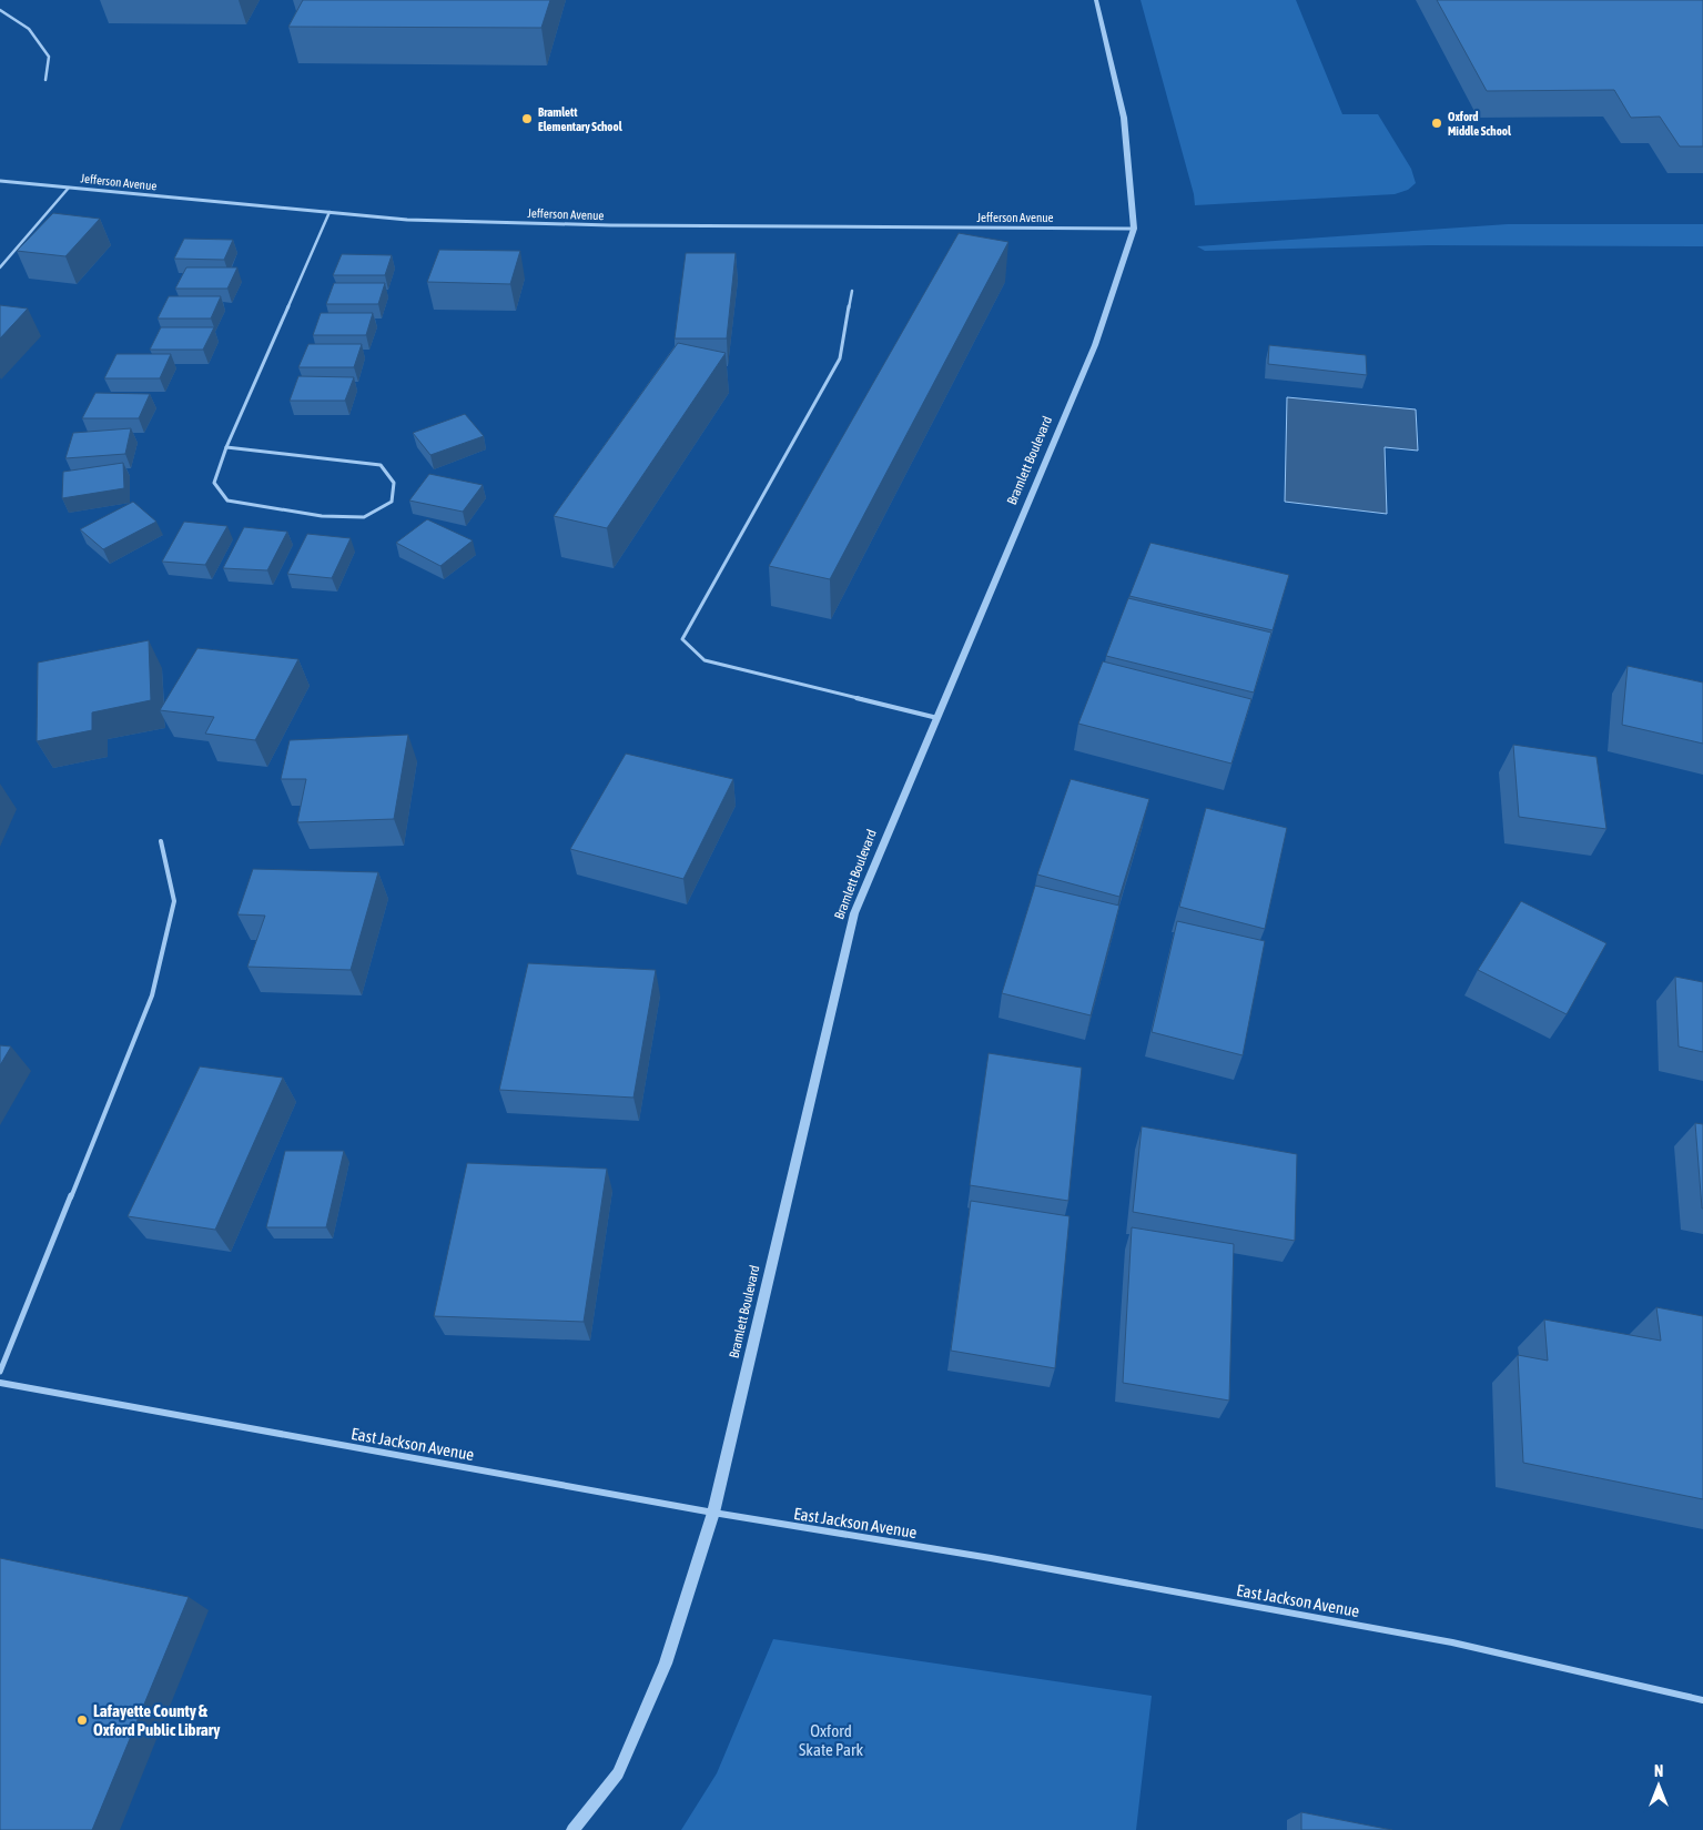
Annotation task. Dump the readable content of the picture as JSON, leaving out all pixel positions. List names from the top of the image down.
{
  "streets": {
    "street": ["Jefferson Avenue", "Bramlett Boulevard", "East Jackson Avenue"]
  },
  "crossings": [
    ["Jefferson Avenue", "Bramlett Boulevard"],
    ["Bramlett Boulevard", "East Jackson Avenue"]
  ],
  "parks": ["Oxford Skate Park"],
  "places": ["Bramlett Elementary School", "Oxford Middle School", "Lafayette County & Oxford Public Library"],
  "north": "top"
}
